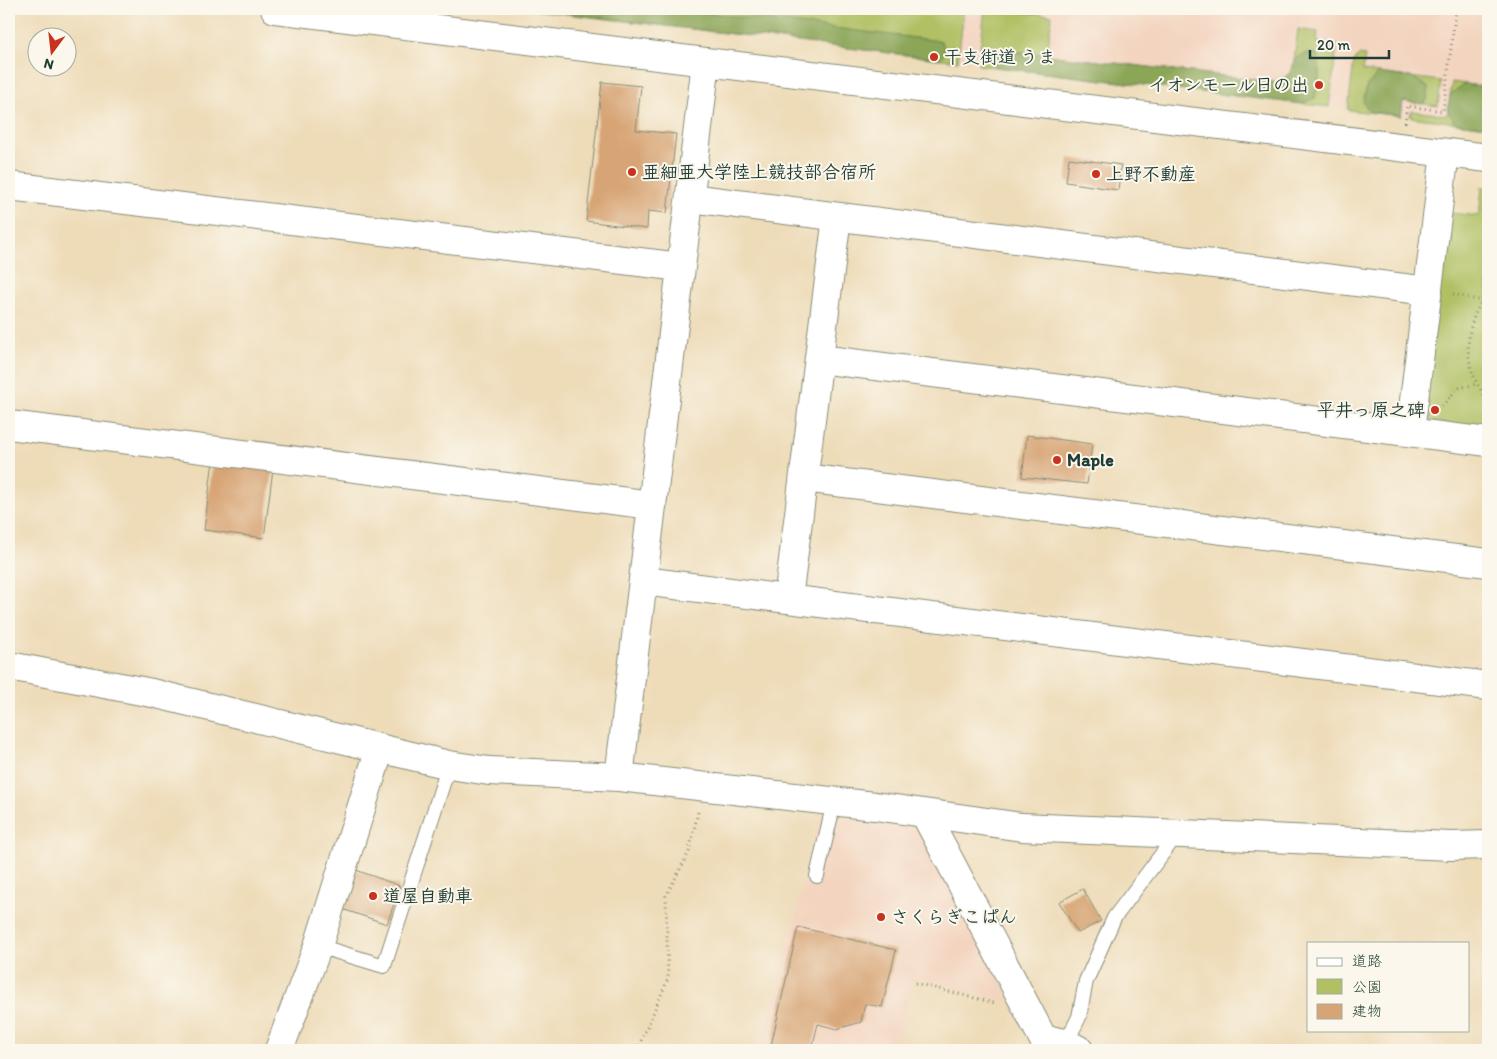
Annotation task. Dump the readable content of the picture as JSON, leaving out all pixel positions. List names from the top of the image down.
{
  "places": [
    "干支街道 うま",
    "イオンモール日の出",
    "亜細亜大学陸上競技部合宿所",
    "上野不動産",
    "平井っ原之碑",
    "Maple",
    "道屋自動車",
    "さくらぎこぱん"
  ],
  "legend": ["道路", "公園", "建物"],
  "scale_bar": "20 m",
  "north": "bottom"
}
